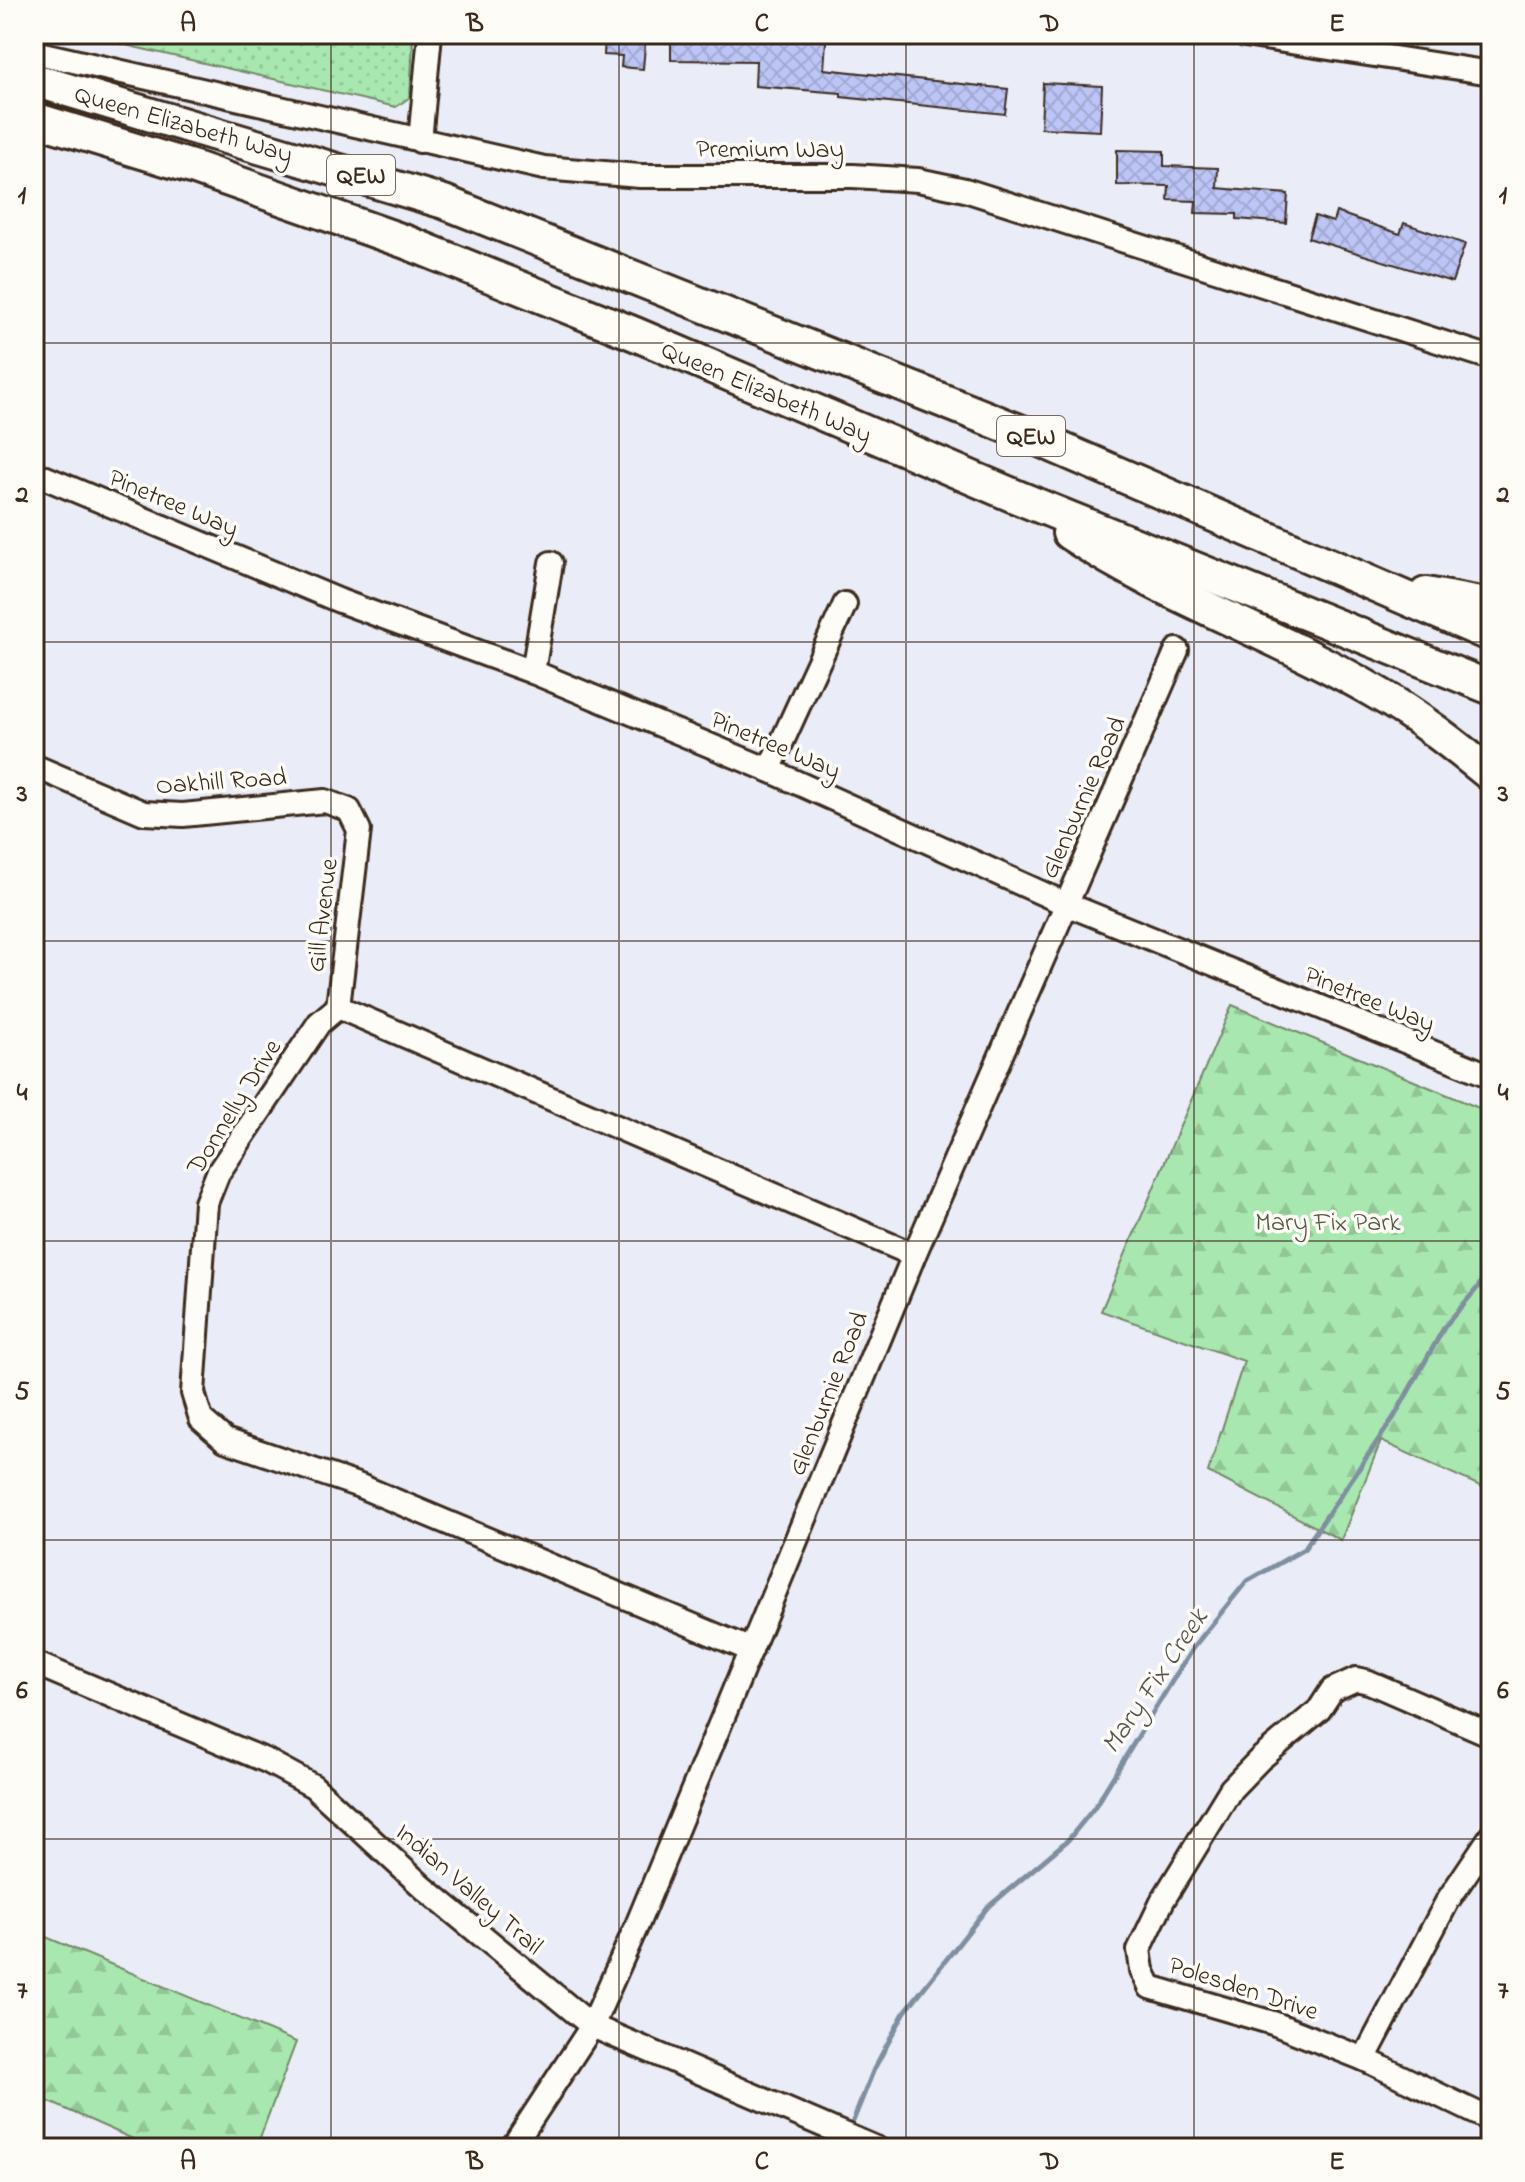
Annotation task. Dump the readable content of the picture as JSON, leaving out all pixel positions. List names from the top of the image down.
{
  "streets": {
    "highway": ["Queen Elizabeth Way", "QEW"],
    "street": [
      "Premium Way",
      "Pinetree Way",
      "Oakhill Road",
      "Glenburnie Road",
      "Gill Avenue",
      "Donnelly Drive",
      "Indian Valley Trail",
      "Polesden Drive"
    ]
  },
  "crossings": [
    ["Pinetree Way", "Glenburnie Road"],
    ["Oakhill Road", "Gill Avenue"],
    ["Glenburnie Road", "Donnelly Drive"],
    ["Glenburnie Road", "Indian Valley Trail"],
    ["Gill Avenue", "Donnelly Drive"]
  ],
  "water": ["Mary Fix Creek"],
  "parks": ["Mary Fix Park"],
  "grid": {
    "columns": [
      "A",
      "B",
      "C",
      "D",
      "E"
    ],
    "rows": [
      "1",
      "2",
      "3",
      "4",
      "5",
      "6",
      "7"
    ]
  }
}
